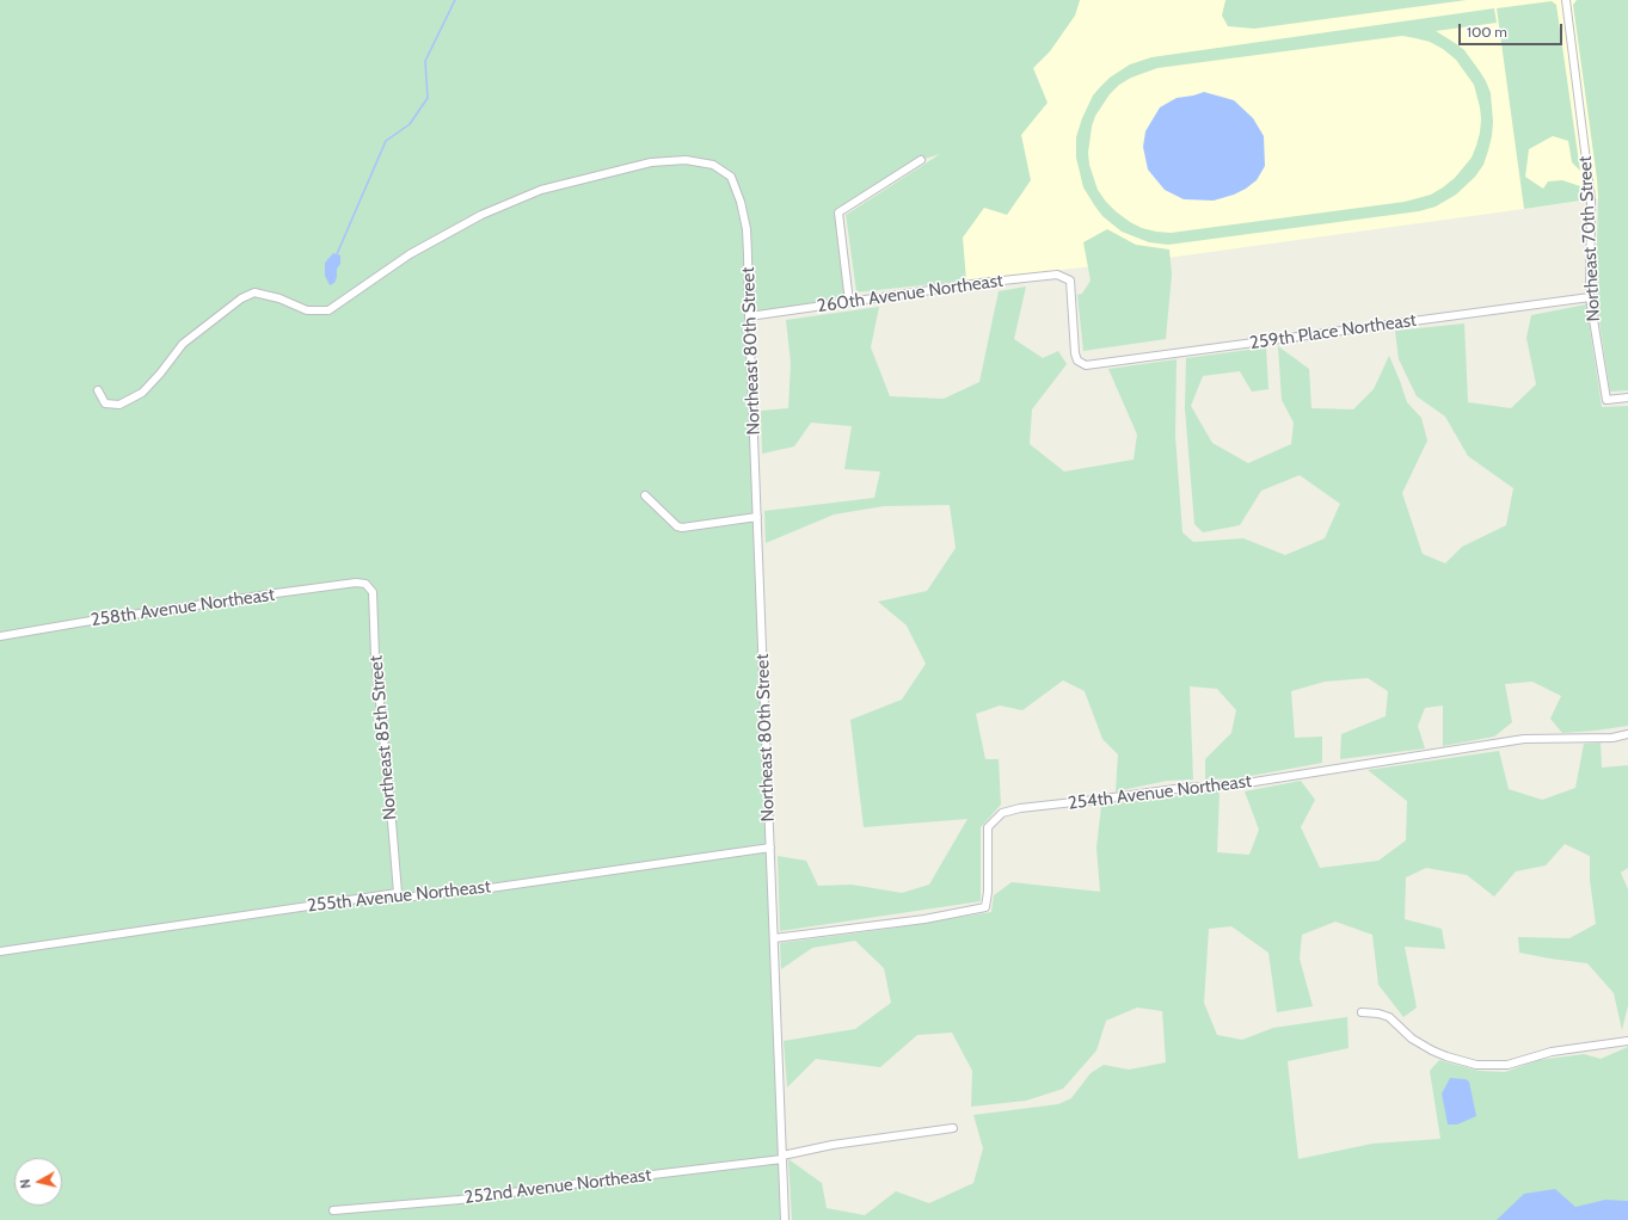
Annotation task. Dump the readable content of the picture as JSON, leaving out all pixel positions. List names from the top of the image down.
{
  "streets": {
    "street": [
      "Northeast 70th Street",
      "260th Avenue Northeast",
      "259th Place Northeast",
      "Northeast 80th Street",
      "258th Avenue Northeast",
      "Northeast 85th Street",
      "254th Avenue Northeast",
      "255th Avenue Northeast",
      "252nd Avenue Northeast"
    ]
  },
  "crossings": [
    ["Northeast 70th Street", "259th Place Northeast"],
    ["260th Avenue Northeast", "259th Place Northeast"],
    ["260th Avenue Northeast", "Northeast 80th Street"],
    ["Northeast 80th Street", "254th Avenue Northeast"],
    ["Northeast 80th Street", "255th Avenue Northeast"],
    ["Northeast 80th Street", "252nd Avenue Northeast"],
    ["258th Avenue Northeast", "Northeast 85th Street"],
    ["Northeast 85th Street", "255th Avenue Northeast"]
  ],
  "scale_bar": "100 m",
  "north": "left"
}
